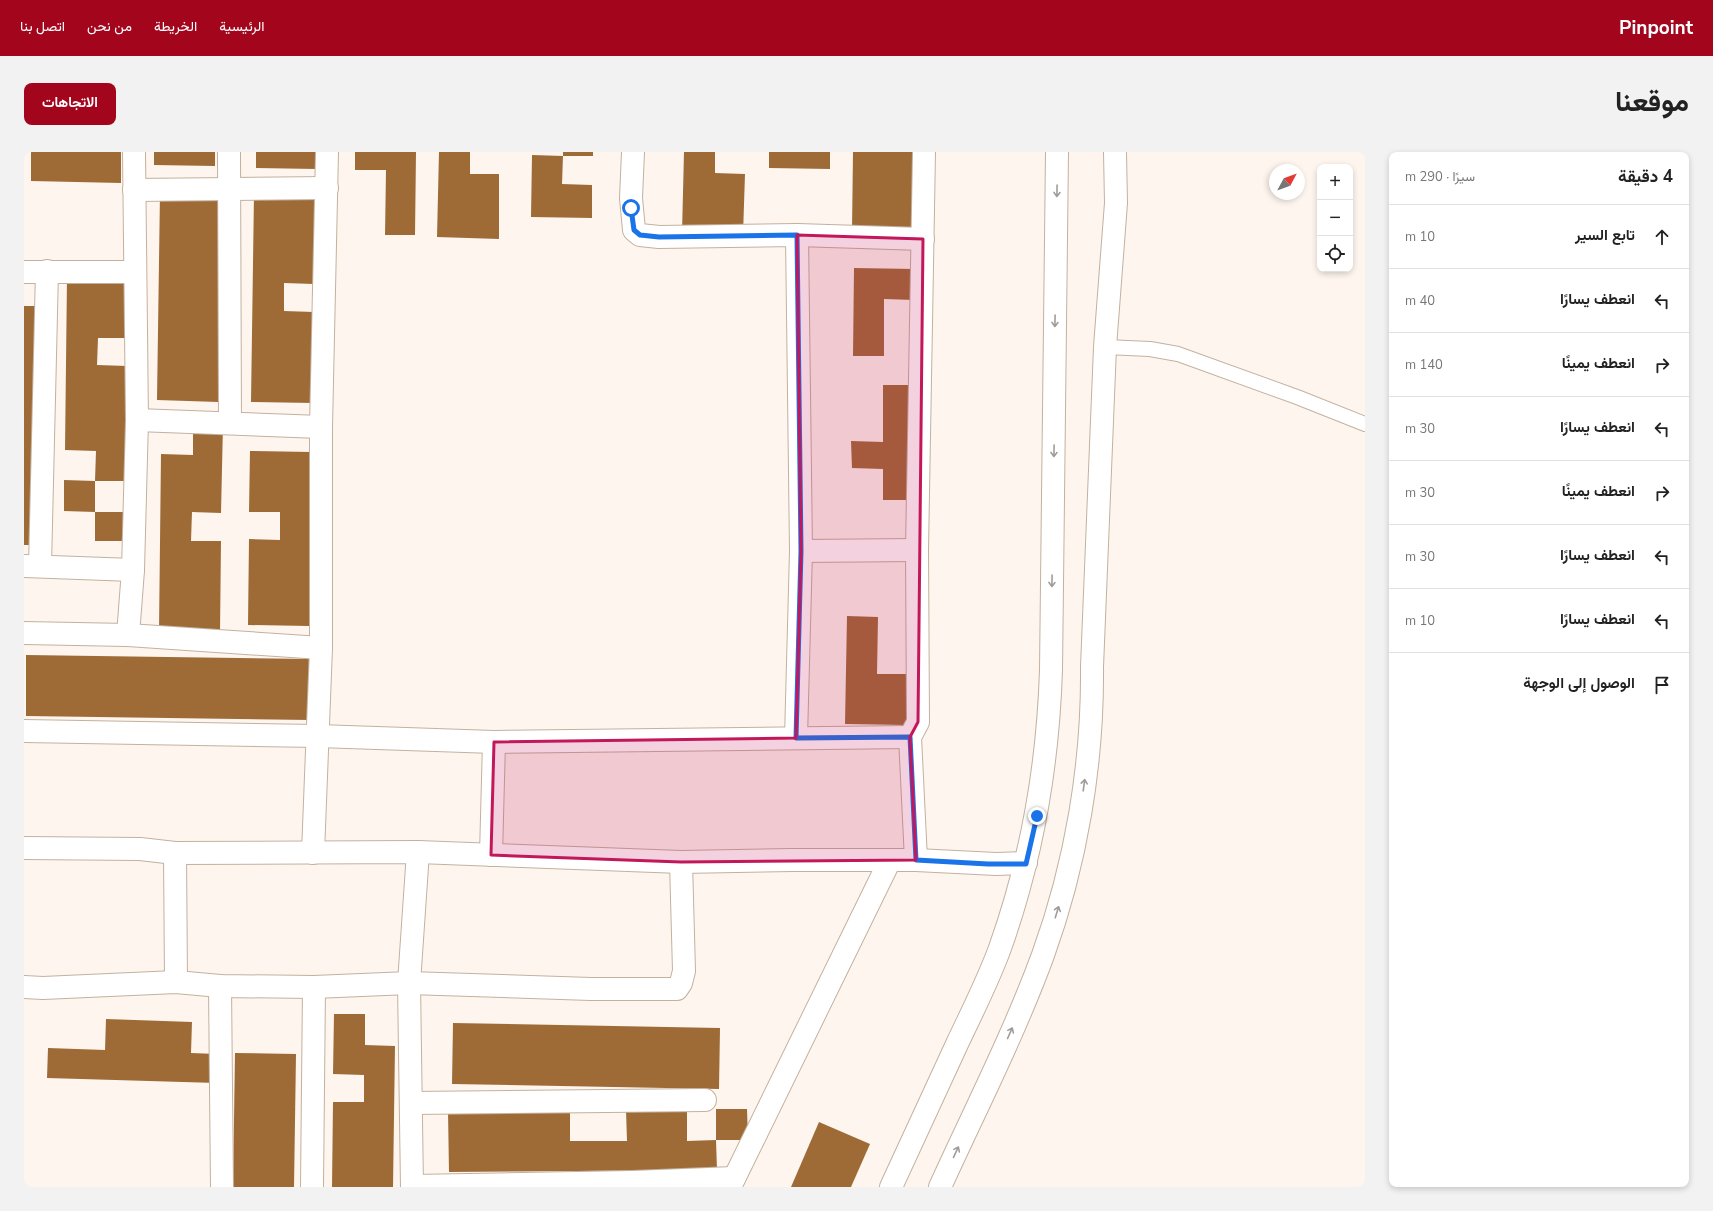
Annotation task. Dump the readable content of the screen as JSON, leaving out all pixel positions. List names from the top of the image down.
{
  "north": "top right",
  "page": {
    "header": "Pinpoint",
    "nav": [
      "الرئيسية",
      "الخريطة",
      "من نحن",
      "اتصل بنا"
    ],
    "title": "موقعنا",
    "buttons": "الاتجاهات",
    "heading": ["4 دقيقة", "سيرًا · 290 m"],
    "map_buttons": ["+", "−"],
    "list": [
      ["تابع السير", "10 m"],
      ["انعطف يسارًا", "40 m"],
      ["انعطف يمينًا", "140 m"],
      ["انعطف يسارًا", "30 m"],
      ["انعطف يمينًا", "30 m"],
      ["انعطف يسارًا", "30 m"],
      ["انعطف يسارًا", "10 m"],
      "الوصول إلى الوجهة"
    ]
  }
}
